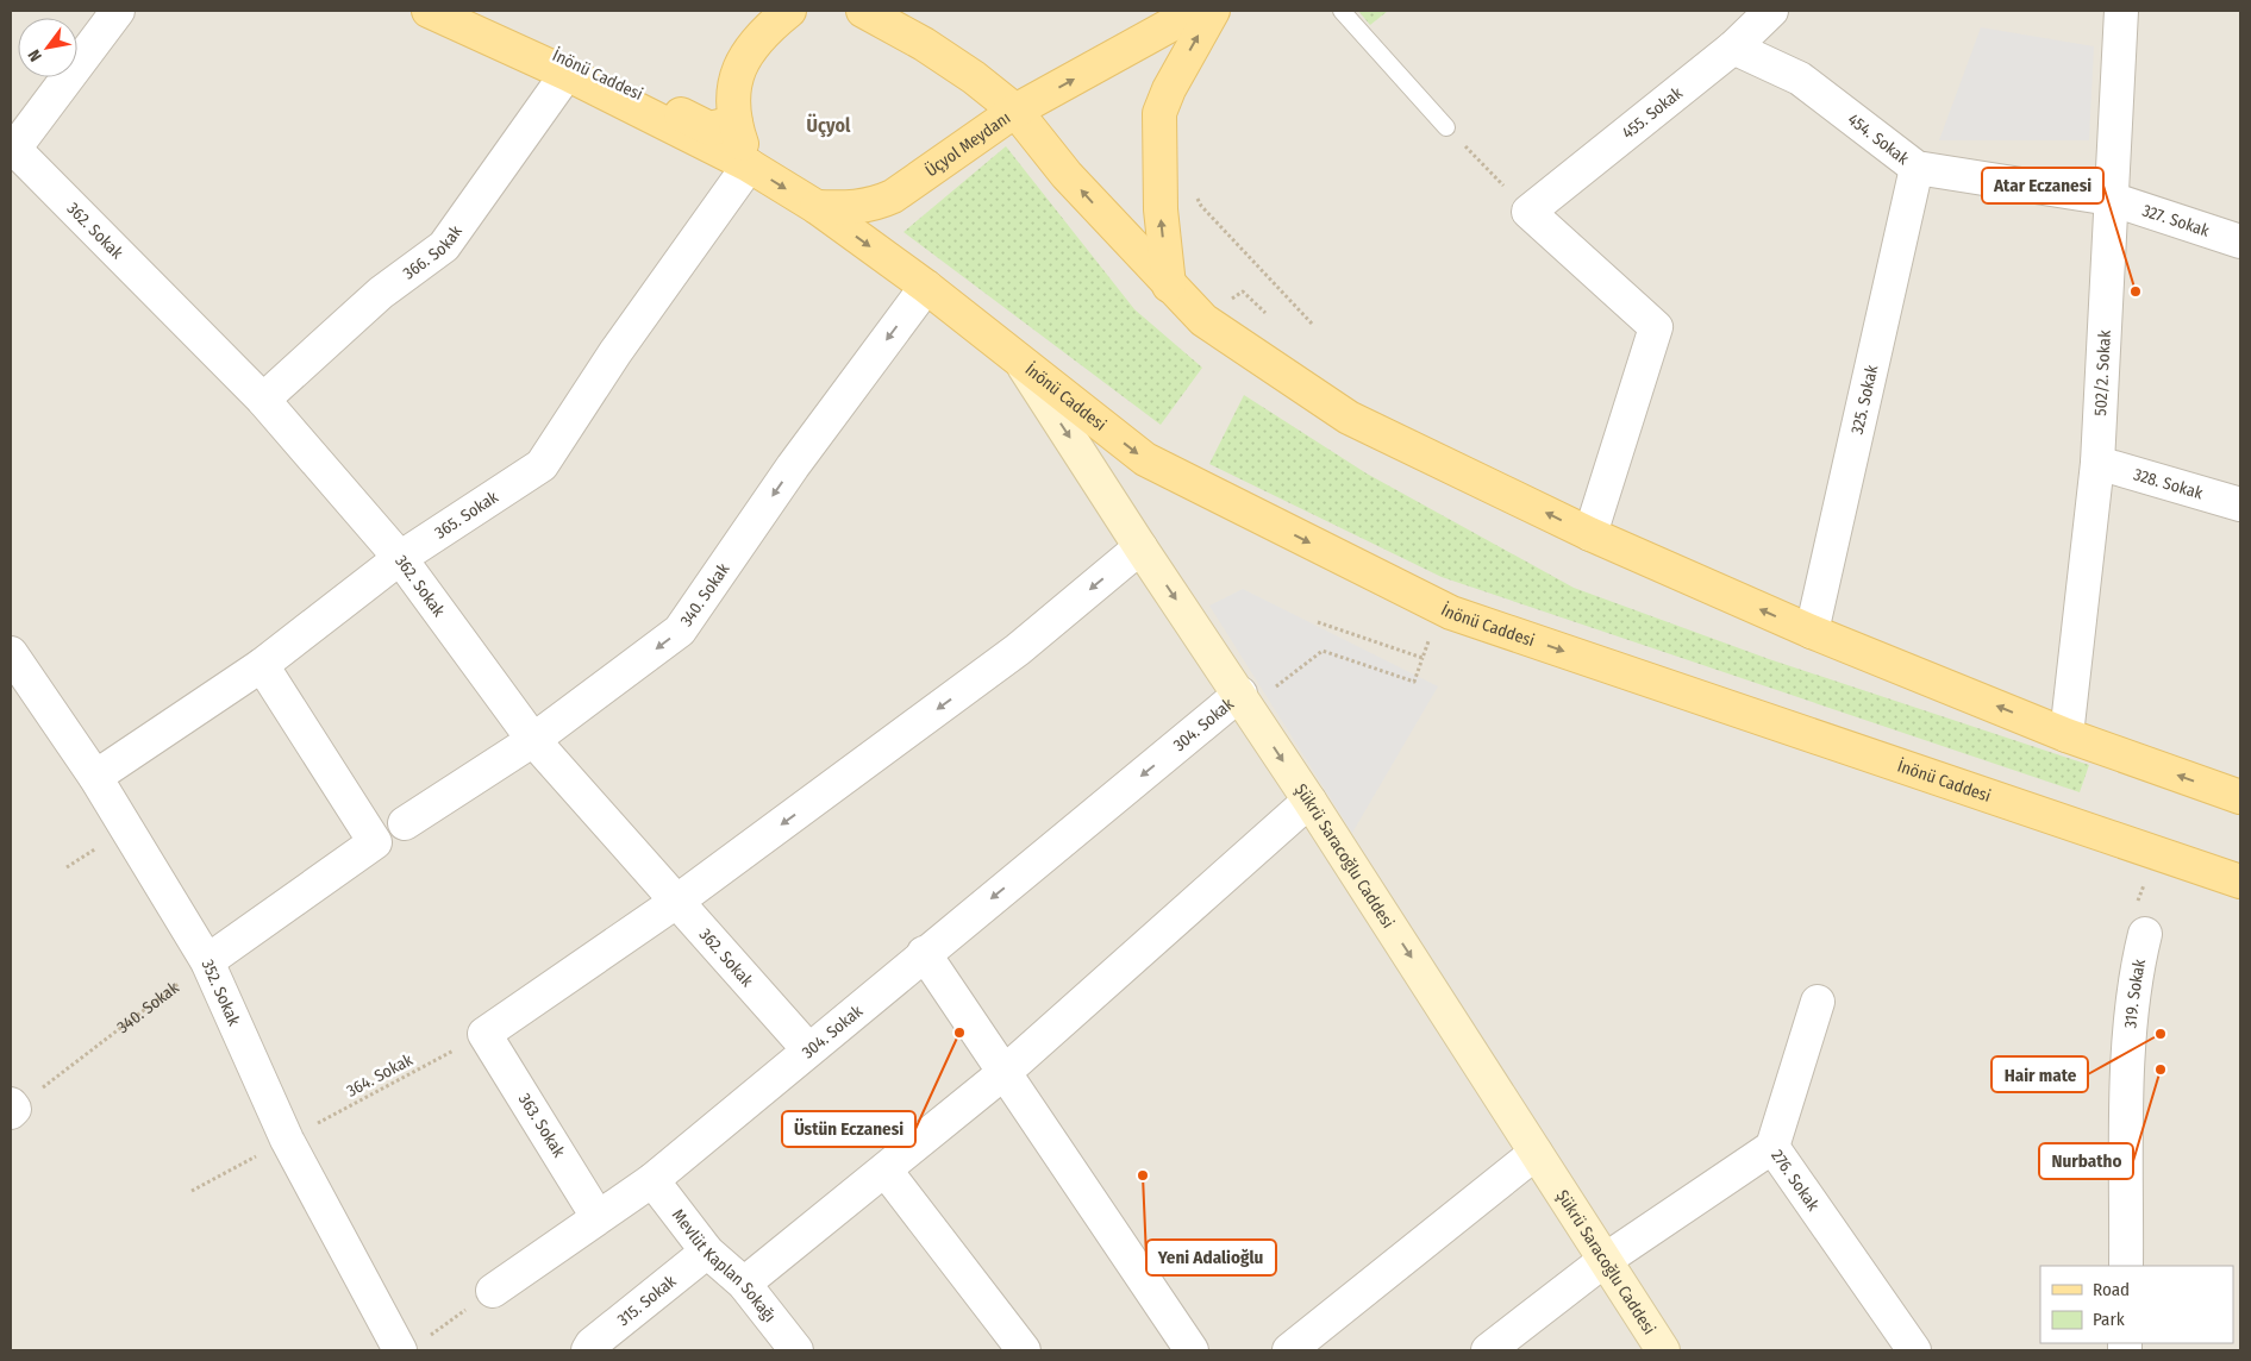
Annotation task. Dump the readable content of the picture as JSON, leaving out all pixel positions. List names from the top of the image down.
{
  "streets": {
    "main road": ["İnönü Caddesi", "Üçyol Meydanı"],
    "street": [
      "455. Sokak",
      "454. Sokak",
      "327. Sokak",
      "362. Sokak",
      "366. Sokak",
      "502/2. Sokak",
      "325. Sokak",
      "328. Sokak",
      "365. Sokak",
      "340. Sokak",
      "304. Sokak",
      "Şükrü Saracoğlu Caddesi",
      "352. Sokak",
      "319. Sokak",
      "363. Sokak",
      "276. Sokak",
      "Mevlüt Kaplan Sokağı",
      "315. Sokak"
    ],
    "path": ["364. Sokak"]
  },
  "crossings": [
    ["İnönü Caddesi", "Üçyol Meydanı"],
    ["İnönü Caddesi", "366. Sokak"],
    ["İnönü Caddesi", "365. Sokak"],
    ["İnönü Caddesi", "340. Sokak"],
    ["İnönü Caddesi", "Şükrü Saracoğlu Caddesi"],
    ["455. Sokak", "454. Sokak"],
    ["454. Sokak", "327. Sokak"],
    ["454. Sokak", "502/2. Sokak"],
    ["454. Sokak", "325. Sokak"],
    ["327. Sokak", "502/2. Sokak"],
    ["362. Sokak", "366. Sokak"],
    ["362. Sokak", "365. Sokak"],
    ["362. Sokak", "340. Sokak"],
    ["362. Sokak", "304. Sokak"],
    ["502/2. Sokak", "328. Sokak"],
    ["365. Sokak", "352. Sokak"],
    ["340. Sokak", "352. Sokak"],
    ["304. Sokak", "Şükrü Saracoğlu Caddesi"],
    ["304. Sokak", "363. Sokak"],
    ["304. Sokak", "Mevlüt Kaplan Sokağı"],
    ["Şükrü Saracoğlu Caddesi", "276. Sokak"],
    ["352. Sokak", "364. Sokak"],
    ["364. Sokak", "363. Sokak"],
    ["Mevlüt Kaplan Sokağı", "315. Sokak"]
  ],
  "one_way": ["Şükrü Saracoğlu Caddesi"],
  "districts": ["Üçyol"],
  "places": [
    "Atar Eczanesi",
    "Üstün Eczanesi",
    "Hair mate",
    "Nurbatho",
    "Yeni Adalioğlu"
  ],
  "legend": ["Road", "Park"],
  "north": "bottom left"
}
